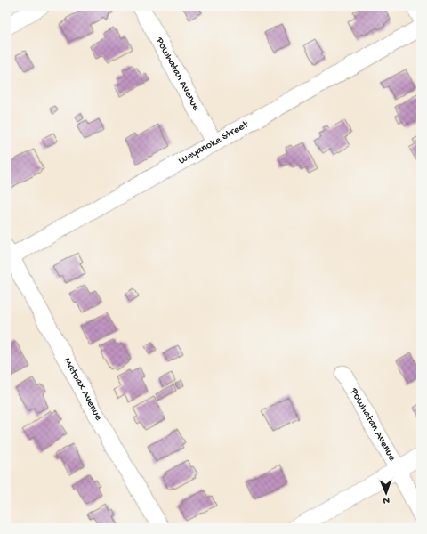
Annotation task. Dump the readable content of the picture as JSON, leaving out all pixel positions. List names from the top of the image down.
{
  "streets": {
    "street": ["Powhatan Avenue", "Weyanoke Street", "Matoax Avenue"]
  },
  "crossings": [
    ["Powhatan Avenue", "Weyanoke Street"],
    ["Weyanoke Street", "Matoax Avenue"]
  ],
  "north": "bottom"
}
